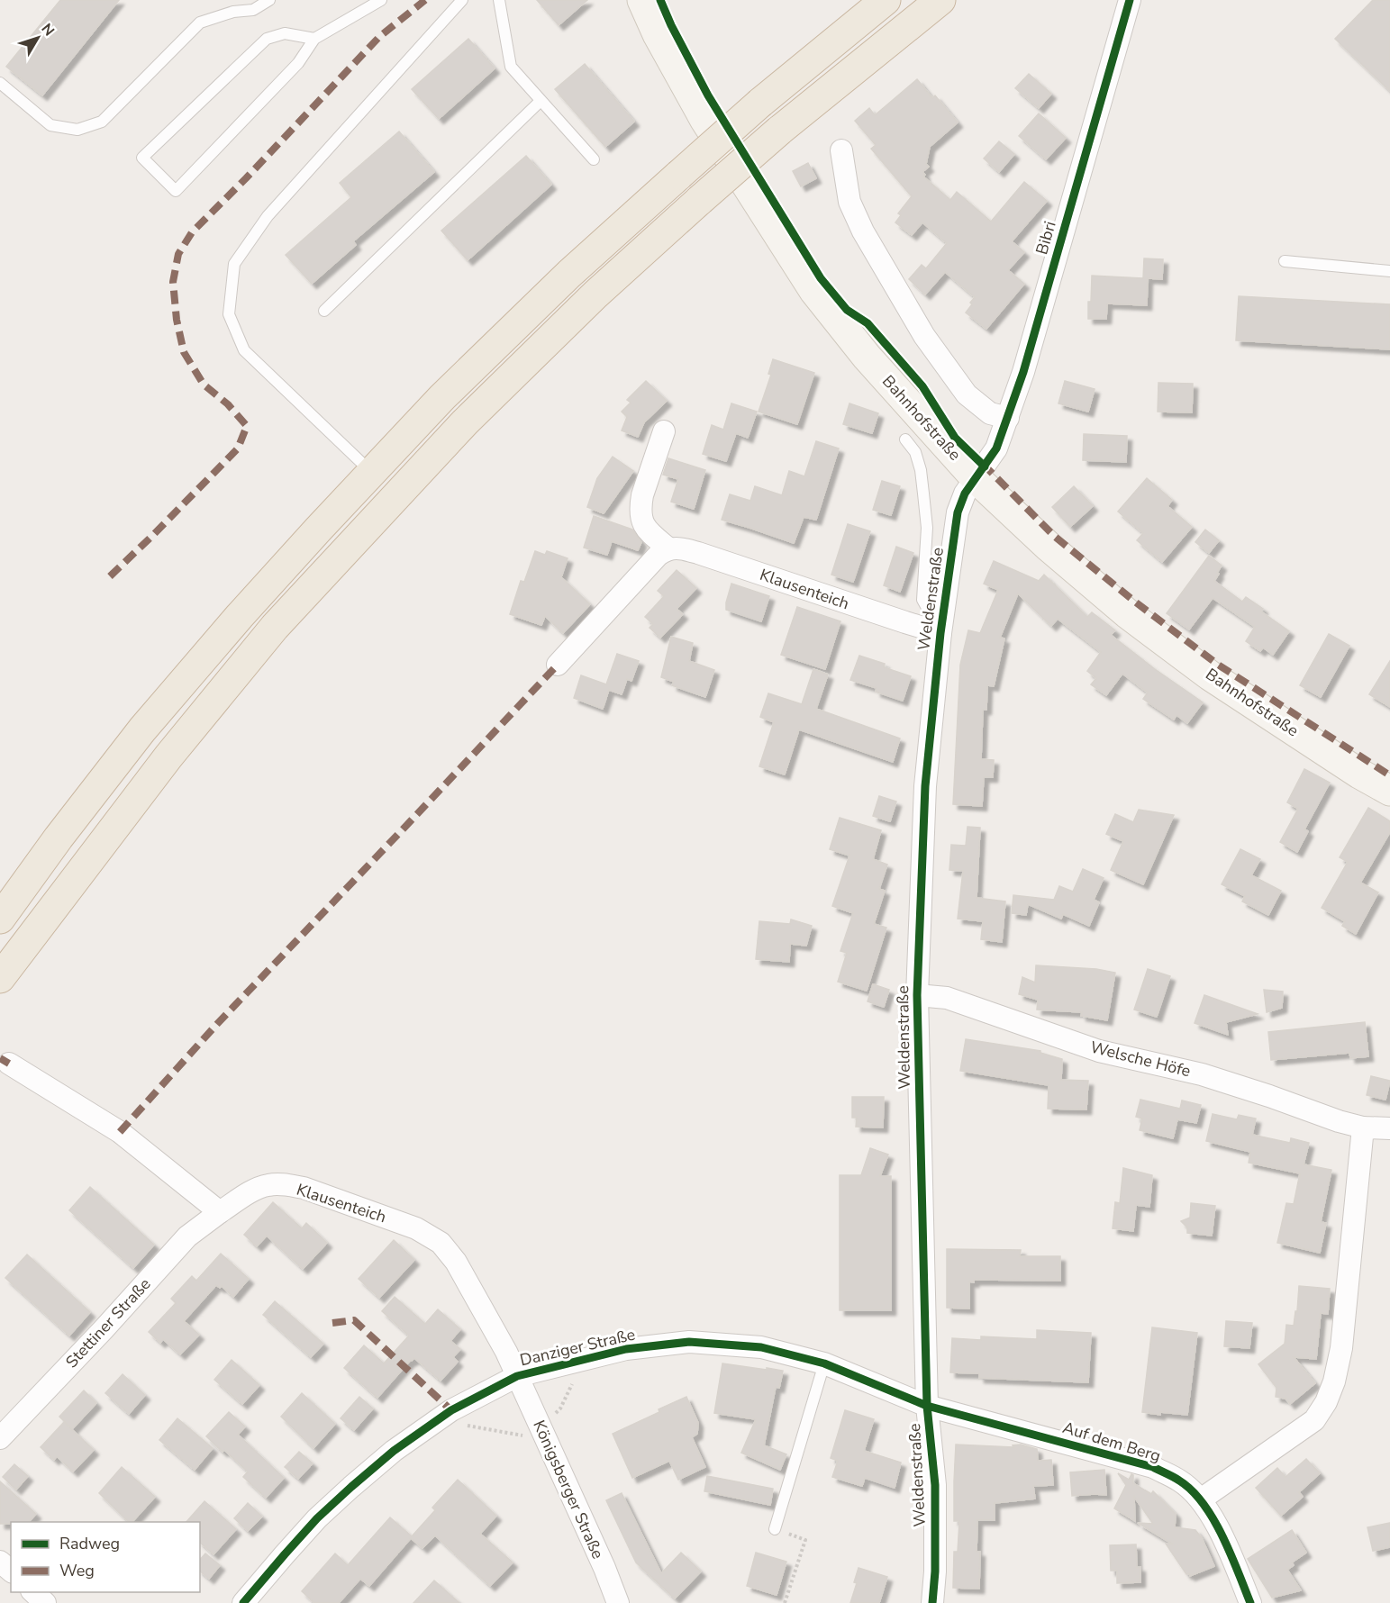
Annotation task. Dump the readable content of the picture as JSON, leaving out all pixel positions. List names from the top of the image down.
{
  "streets": {
    "main road": ["Bahnhofstraße"],
    "street": [
      "Bibri",
      "Klausenteich",
      "Weldenstraße",
      "Welsche Höfe",
      "Stettiner Straße",
      "Danziger Straße",
      "Auf dem Berg",
      "Königsberger Straße"
    ]
  },
  "crossings": [
    ["Bibri", "Bahnhofstraße"],
    ["Bibri", "Weldenstraße"],
    ["Bahnhofstraße", "Weldenstraße"],
    ["Klausenteich", "Weldenstraße"],
    ["Klausenteich", "Stettiner Straße"],
    ["Klausenteich", "Danziger Straße"],
    ["Klausenteich", "Königsberger Straße"],
    ["Weldenstraße", "Welsche Höfe"],
    ["Weldenstraße", "Danziger Straße"],
    ["Weldenstraße", "Auf dem Berg"],
    ["Danziger Straße", "Auf dem Berg"],
    ["Danziger Straße", "Königsberger Straße"]
  ],
  "legend": ["Radweg", "Weg"],
  "north": "top right"
}
